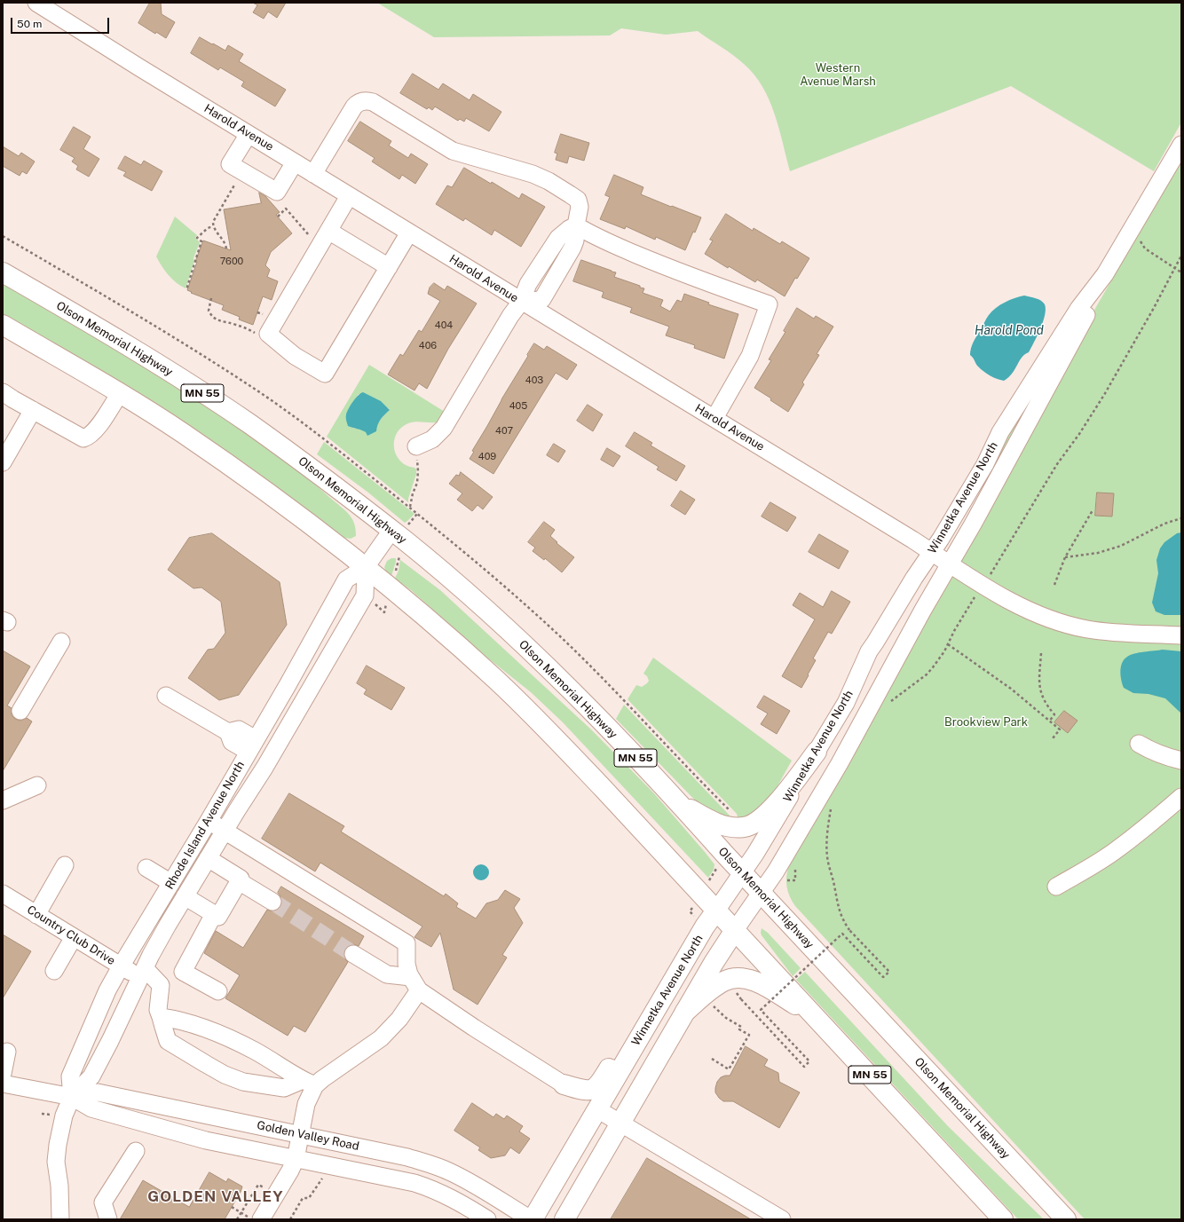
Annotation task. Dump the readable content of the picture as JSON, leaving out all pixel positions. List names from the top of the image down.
{
  "streets": {
    "main road": ["Olson Memorial Highway", "MN 55", "Winnetka Avenue North"],
    "street": [
      "Harold Avenue",
      "Rhode Island Avenue North",
      "Country Club Drive",
      "Golden Valley Road"
    ]
  },
  "crossings": [
    ["Harold Avenue", "Winnetka Avenue North"],
    ["Olson Memorial Highway", "Winnetka Avenue North"],
    ["Olson Memorial Highway", "Rhode Island Avenue North"],
    ["MN 55", "Winnetka Avenue North"],
    ["MN 55", "Rhode Island Avenue North"],
    ["Winnetka Avenue North", "Golden Valley Road"],
    ["Rhode Island Avenue North", "Country Club Drive"],
    ["Rhode Island Avenue North", "Golden Valley Road"]
  ],
  "districts": ["GOLDEN VALLEY"],
  "water": ["Harold Pond"],
  "parks": ["Western Avenue Marsh", "Brookview Park"],
  "house_numbers": [
    "7600",
    "404",
    "406",
    "403",
    "405",
    "407",
    "409"
  ],
  "scale_bar": "50 m"
}
